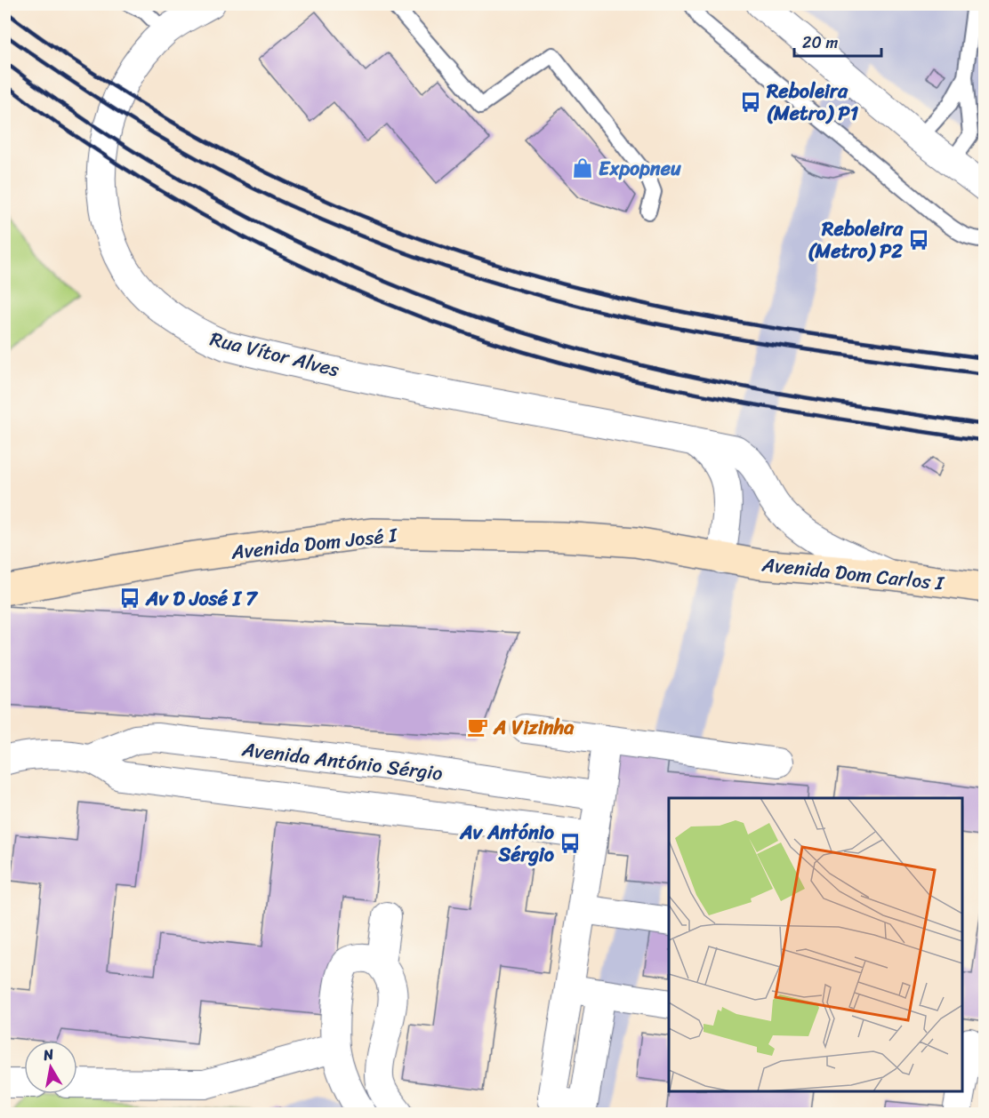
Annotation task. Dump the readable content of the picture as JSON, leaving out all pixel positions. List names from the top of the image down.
{
  "streets": {
    "street": [
      "Rua Vítor Alves",
      "Avenida Dom José I",
      "Avenida Dom Carlos I",
      "Avenida António Sérgio"
    ]
  },
  "crossings": [
    ["Rua Vítor Alves", "Avenida Dom José I"],
    ["Rua Vítor Alves", "Avenida Dom Carlos I"],
    ["Avenida Dom José I", "Avenida Dom Carlos I"]
  ],
  "places": {
    "bus stop": [
      "Reboleira (Metro) P1",
      "Reboleira (Metro) P2",
      "Av D José I 7",
      "Av António Sérgio"
    ],
    "shop": ["Expopneu"],
    "cafe": ["A Vizinha"]
  },
  "scale_bar": "20 m",
  "north": "top"
}
